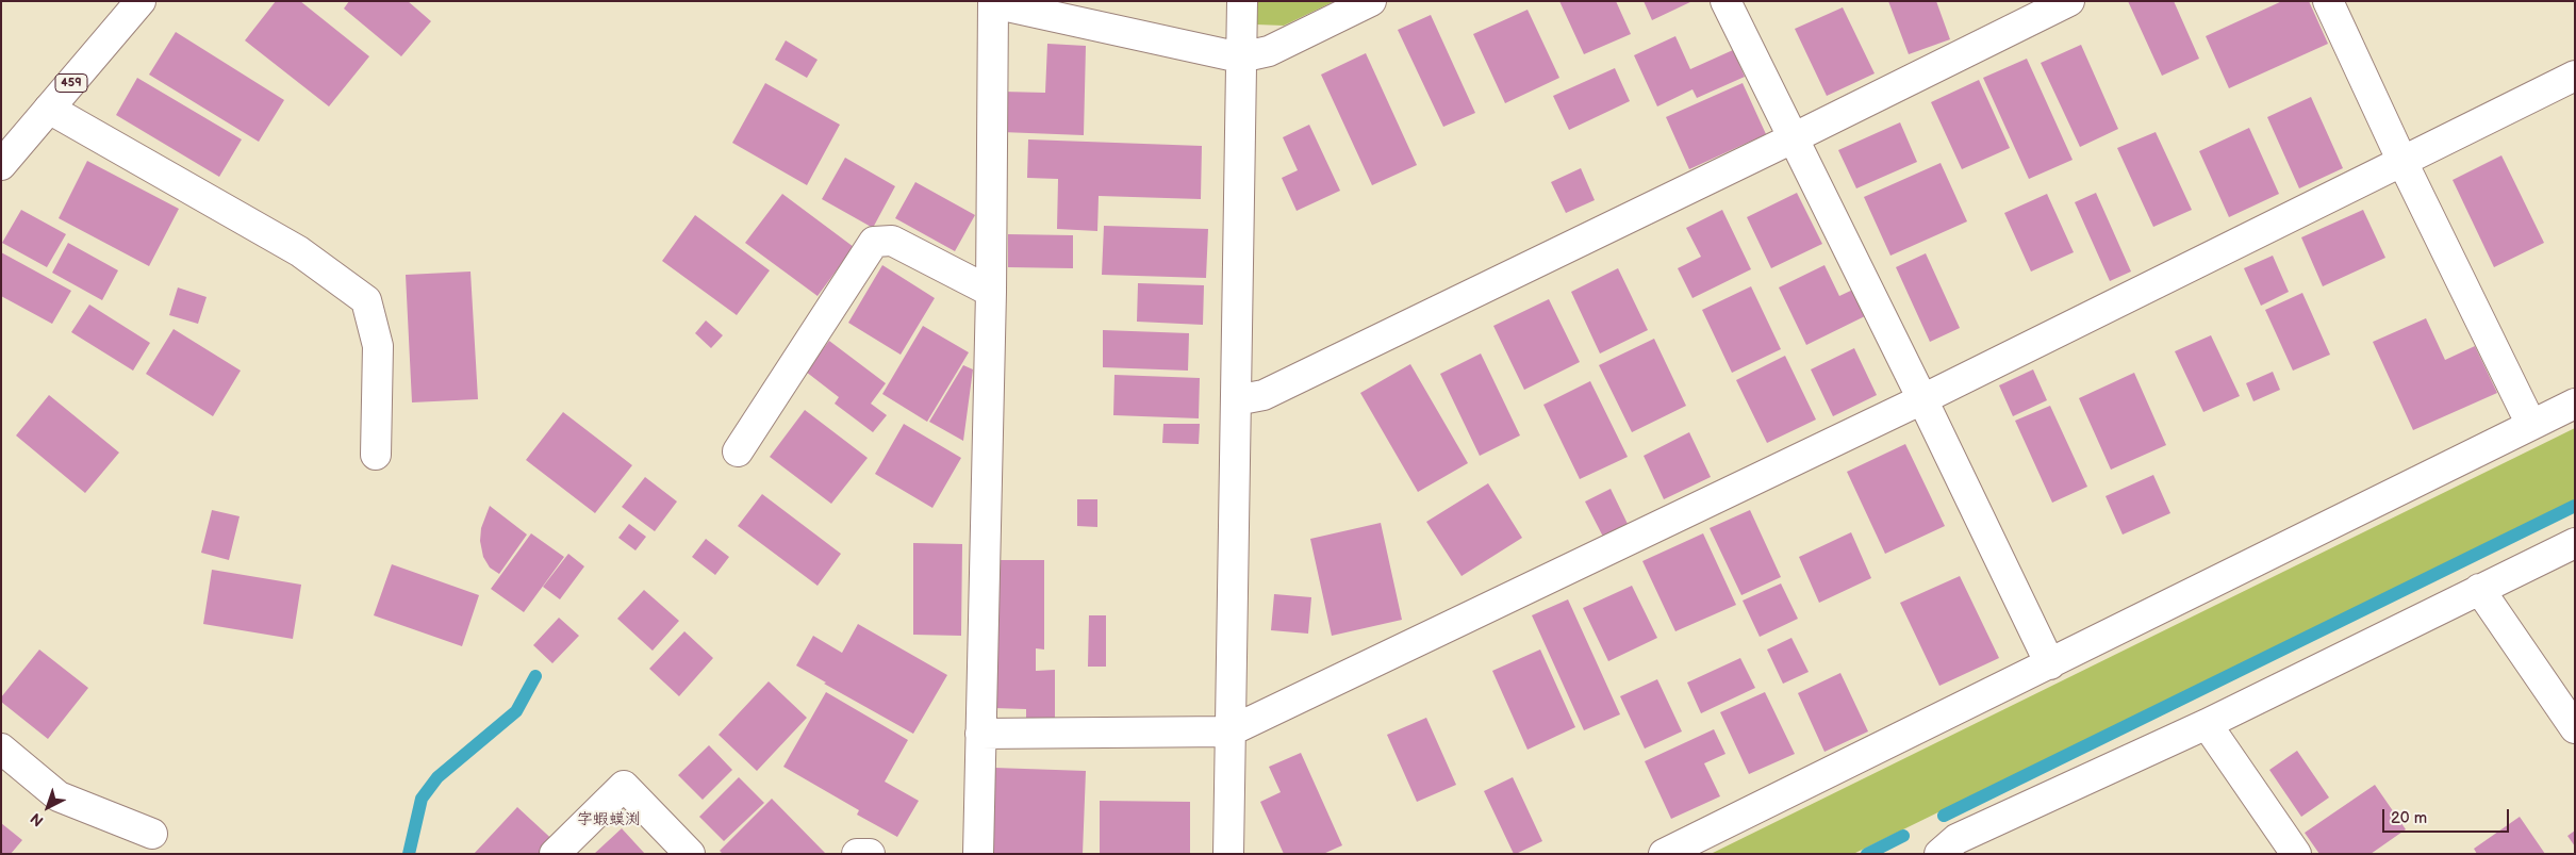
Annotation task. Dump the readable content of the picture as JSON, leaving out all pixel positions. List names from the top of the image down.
{
  "streets": {
    "main road": ["459"]
  },
  "districts": ["字蝦蟆渕"],
  "scale_bar": "20 m",
  "north": "bottom left"
}
